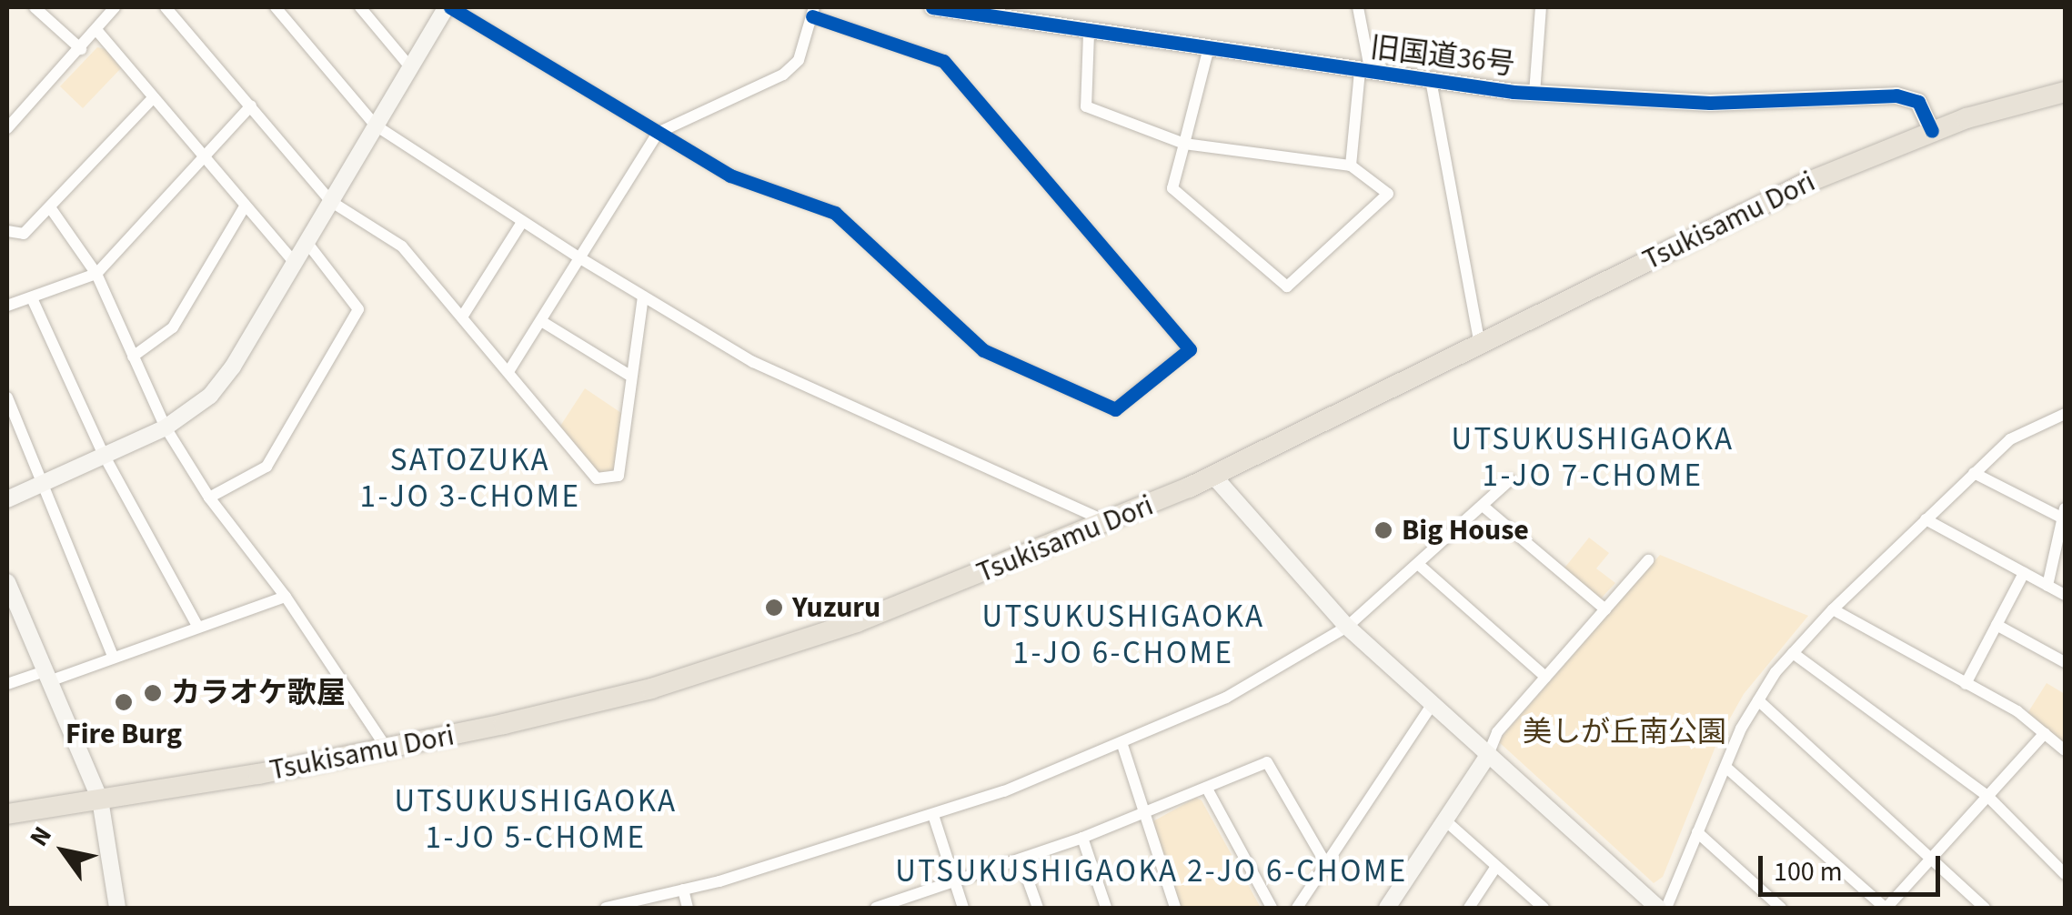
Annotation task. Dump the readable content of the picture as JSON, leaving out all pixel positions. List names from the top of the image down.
{
  "streets": {
    "highway": ["Tsukisamu Dori"],
    "street": ["旧国道36号"]
  },
  "crossings": [
    ["旧国道36号", "Tsukisamu Dori"]
  ],
  "districts": [
    "UTSUKUSHIGAOKA 1-JO 7-CHOME",
    "SATOZUKA 1-JO 3-CHOME",
    "UTSUKUSHIGAOKA 1-JO 6-CHOME",
    "UTSUKUSHIGAOKA 1-JO 5-CHOME",
    "UTSUKUSHIGAOKA 2-JO 6-CHOME"
  ],
  "parks": ["美しが丘南公園"],
  "places": [
    "Big House",
    "Yuzuru",
    "カラオケ歌屋",
    "Fire Burg"
  ],
  "scale_bar": "100 m",
  "north": "top left"
}
